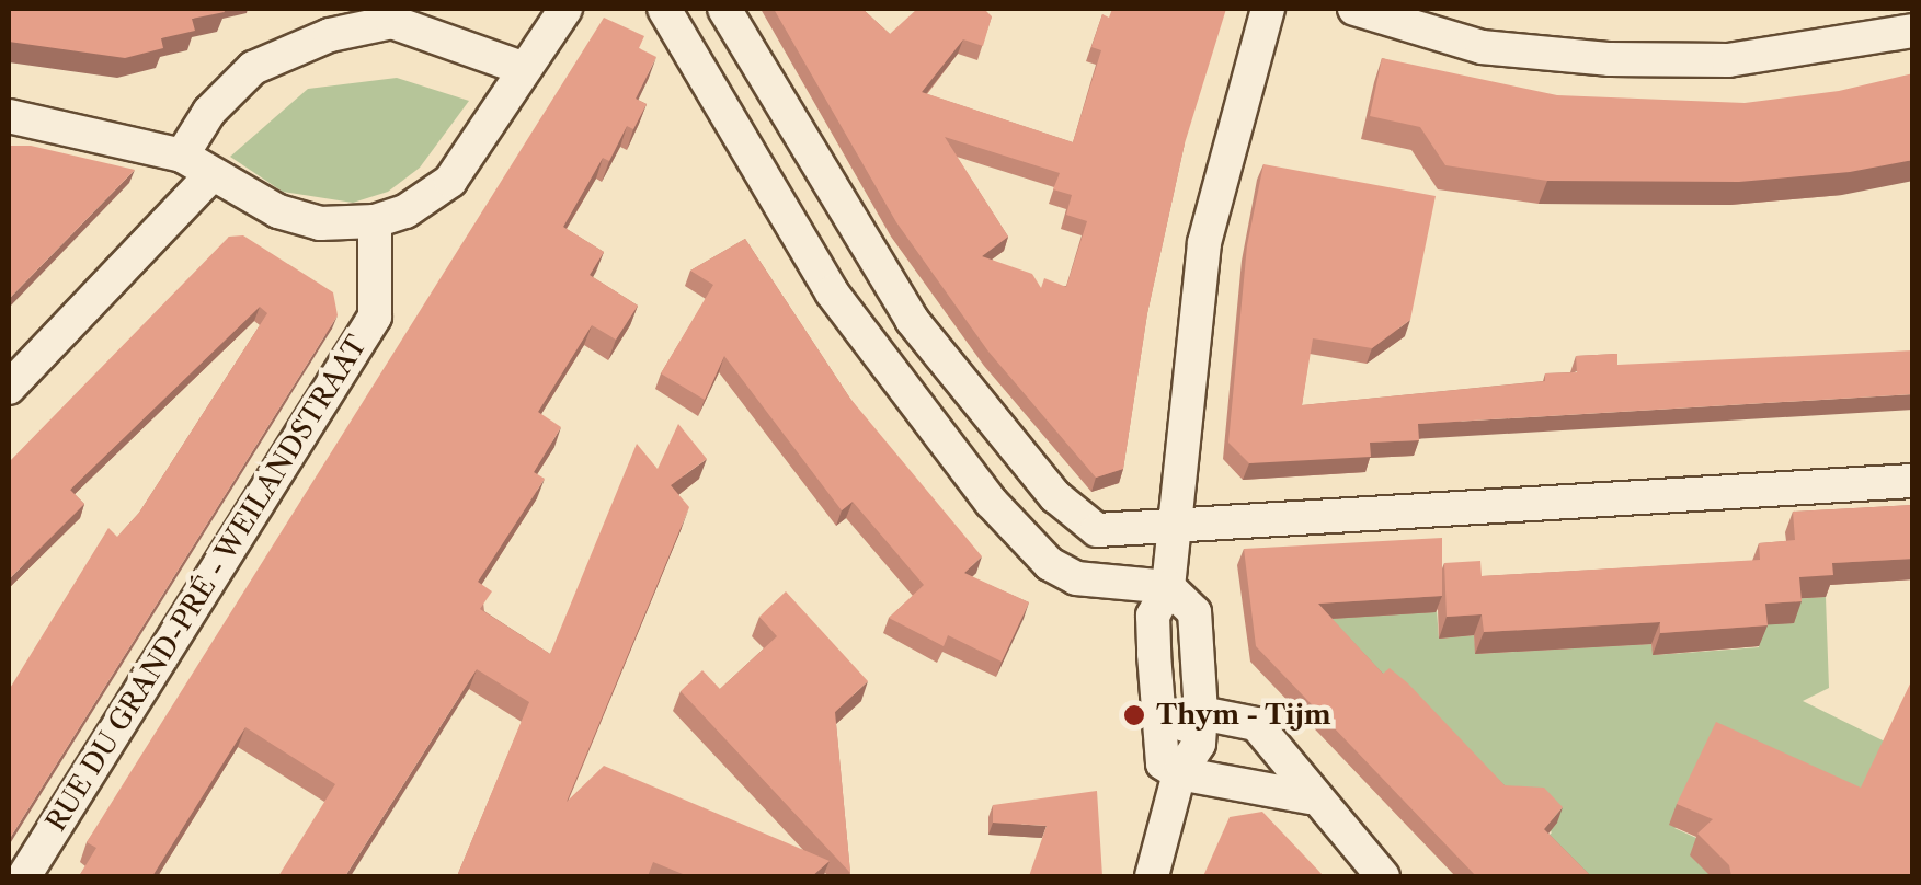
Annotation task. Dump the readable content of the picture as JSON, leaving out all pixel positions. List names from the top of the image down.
{
  "streets": {
    "street": ["RUE DU GRAND-PRÉ - WEILANDSTRAAT"]
  },
  "places": ["Thym - Tijm"]
}
